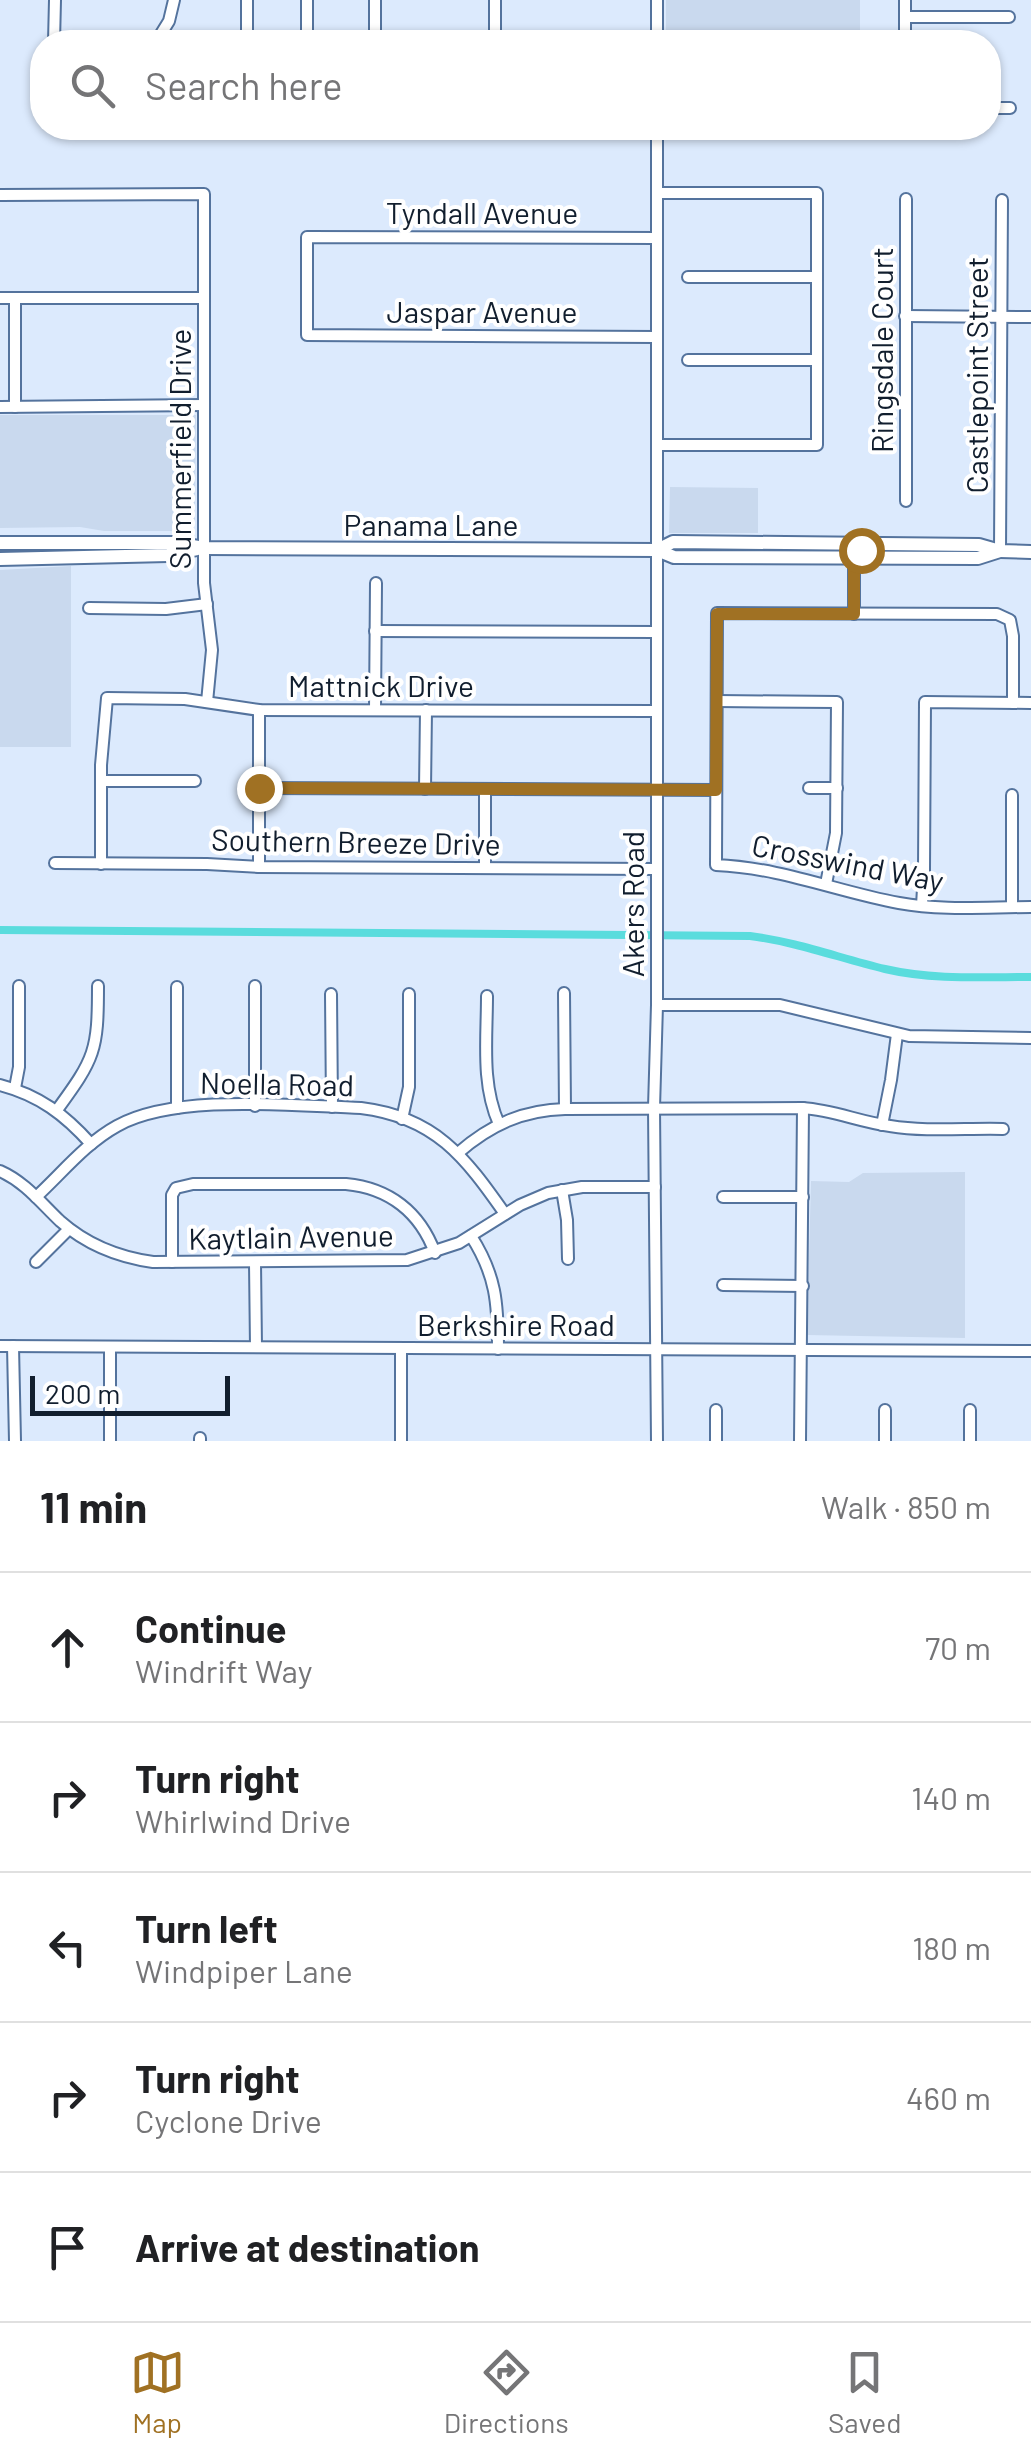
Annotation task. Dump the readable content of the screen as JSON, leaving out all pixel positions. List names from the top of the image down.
{
  "streets": {
    "main road": ["Panama Lane"],
    "street": [
      "Tyndall Avenue",
      "Jaspar Avenue",
      "Ringsdale Court",
      "Castlepoint Street",
      "Summerfield Drive",
      "Mattnick Drive",
      "Southern Breeze Drive",
      "Crosswind Way",
      "Akers Road",
      "Noella Road",
      "Kaytlain Avenue",
      "Berkshire Road"
    ]
  },
  "crossings": [
    ["Tyndall Avenue", "Jaspar Avenue"],
    ["Tyndall Avenue", "Akers Road"],
    ["Jaspar Avenue", "Akers Road"],
    ["Castlepoint Street", "Panama Lane"],
    ["Summerfield Drive", "Panama Lane"],
    ["Summerfield Drive", "Mattnick Drive"],
    ["Panama Lane", "Akers Road"],
    ["Mattnick Drive", "Akers Road"],
    ["Southern Breeze Drive", "Akers Road"],
    ["Akers Road", "Kaytlain Avenue"],
    ["Akers Road", "Berkshire Road"],
    ["Noella Road", "Kaytlain Avenue"]
  ],
  "scale_bar": "200 m",
  "page": {
    "search": "Search here",
    "scale": "200 m",
    "heading": ["11 min", "Walk · 850 m"],
    "list": [
      ["Continue", "Windrift Way", "70 m"],
      ["Turn right", "Whirlwind Drive", "140 m"],
      ["Turn left", "Windpiper Lane", "180 m"],
      ["Turn right", "Cyclone Drive", "460 m"],
      "Arrive at destination"
    ],
    "nav": ["Map", "Directions", "Saved"]
  }
}
